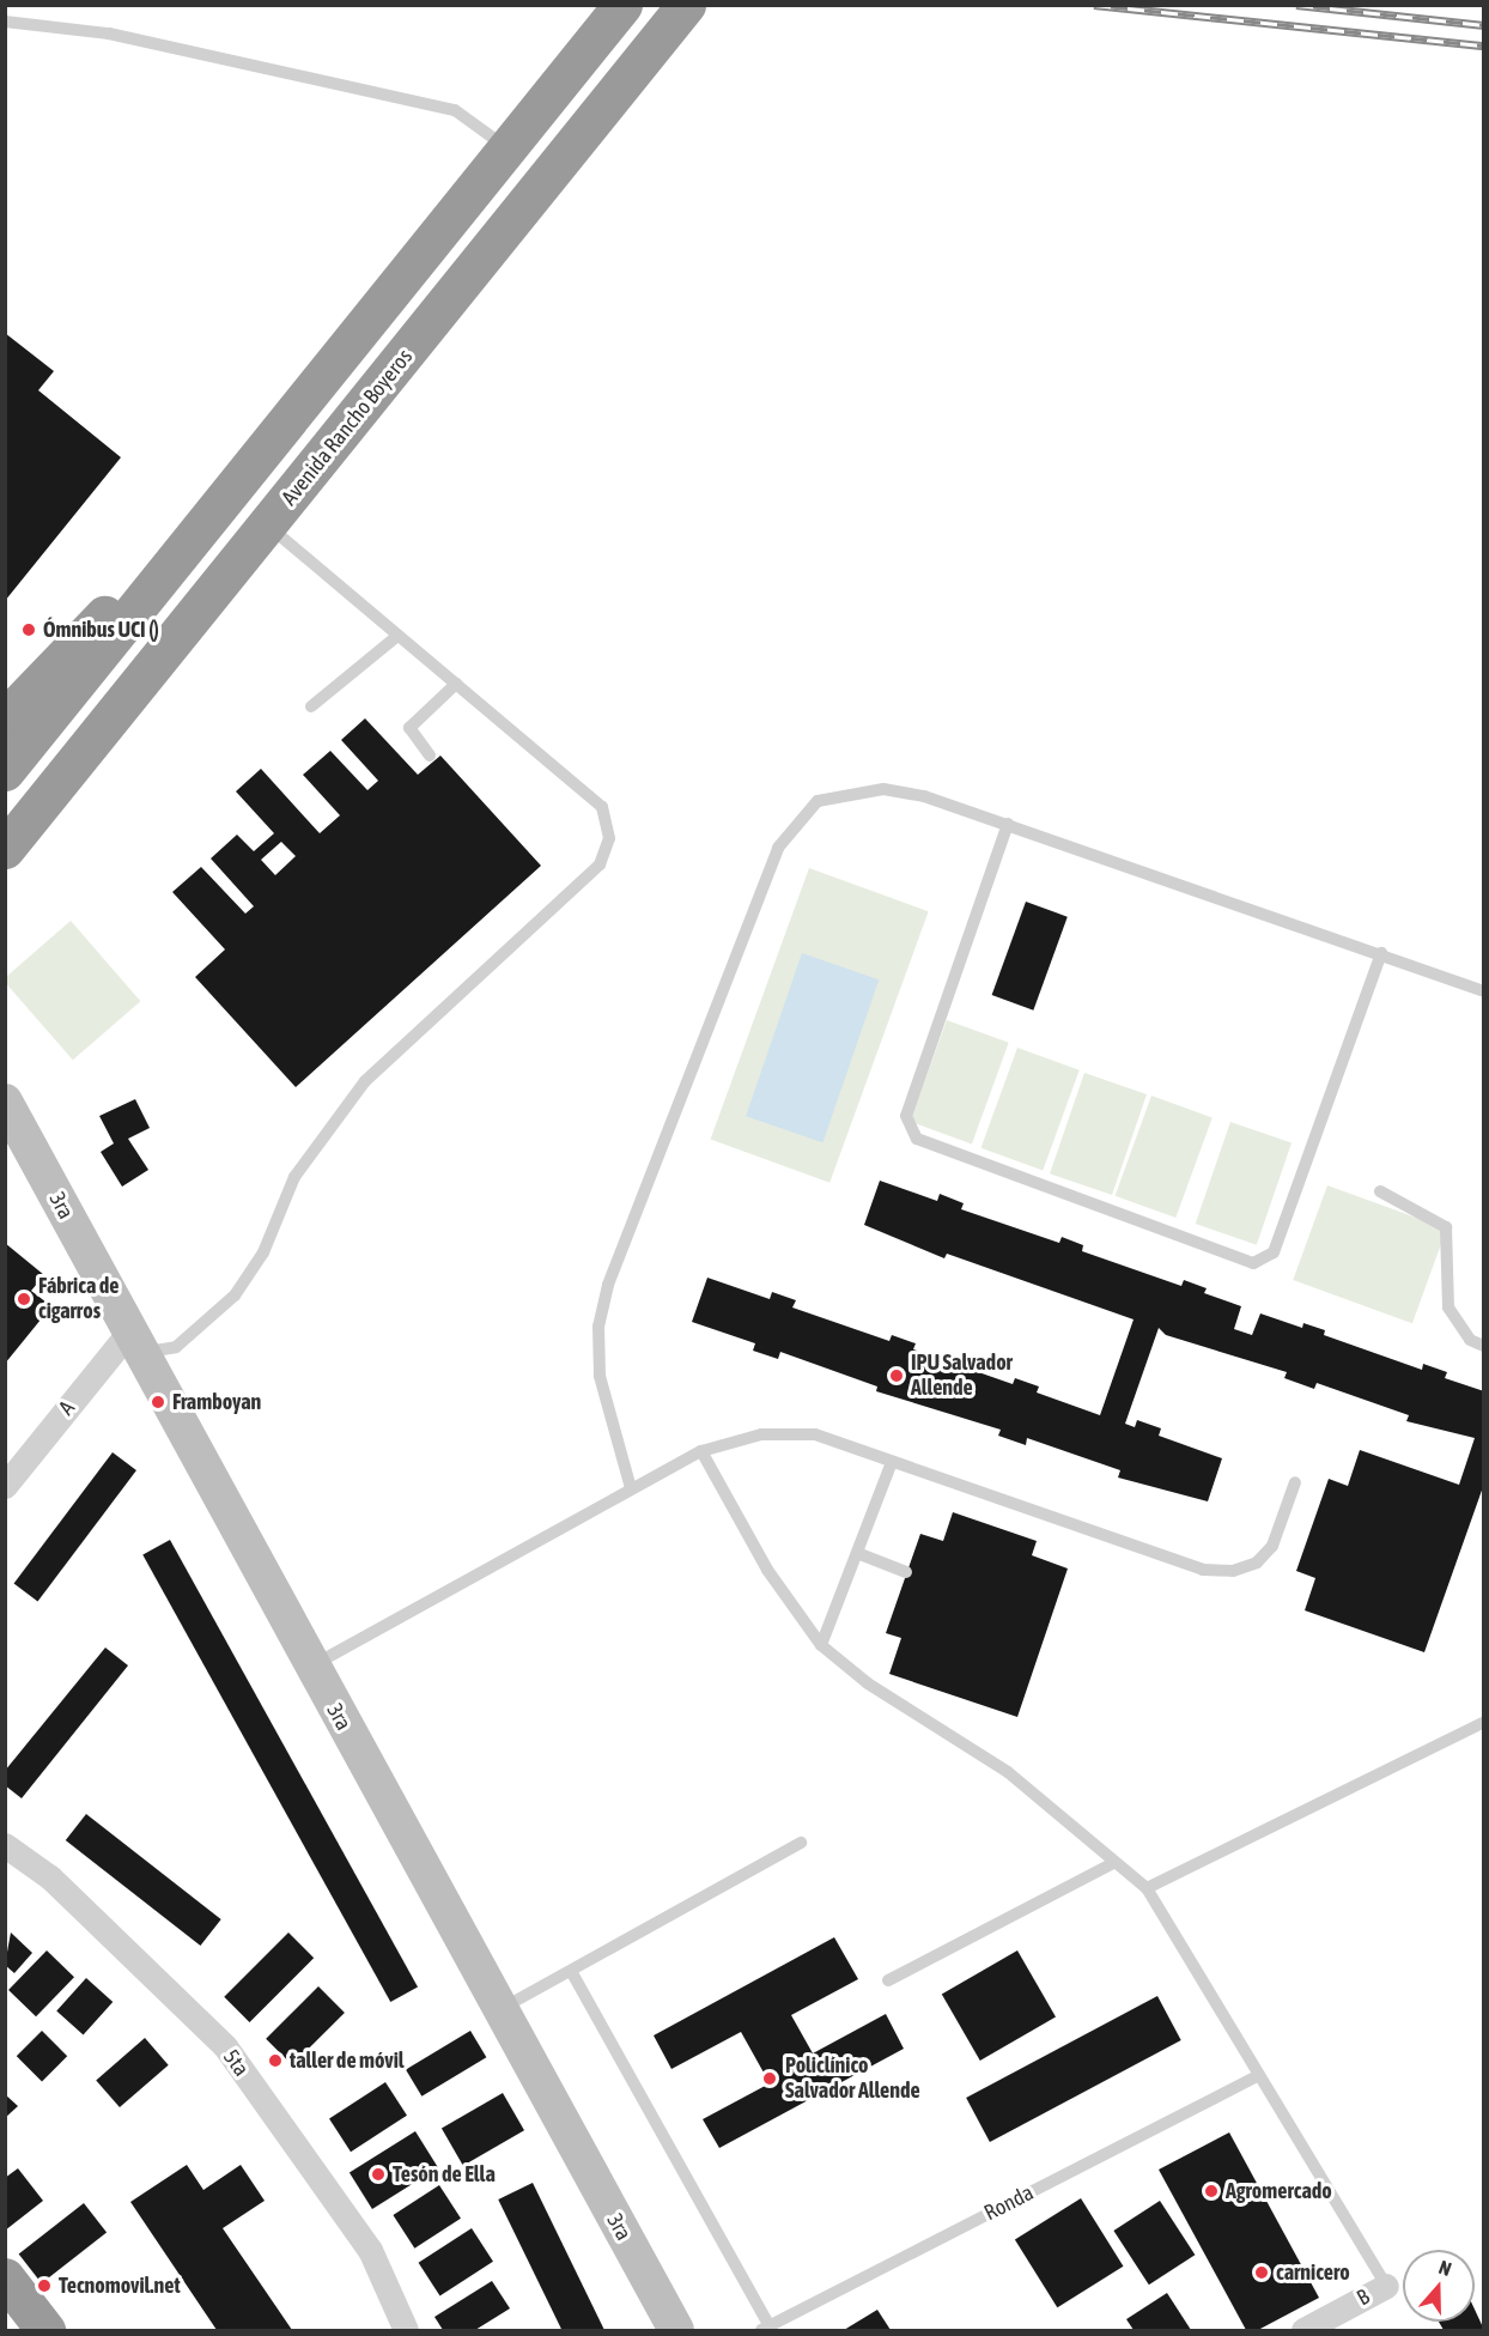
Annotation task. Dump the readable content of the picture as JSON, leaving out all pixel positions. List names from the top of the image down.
{
  "streets": {
    "highway": ["Avenida Rancho Boyeros"],
    "street": [
      "3ra",
      "A",
      "5ta",
      "B"
    ],
    "lane": ["Ronda"]
  },
  "crossings": [
    ["3ra", "A"]
  ],
  "places": [
    "Ómnibus UCI ()",
    "Fábrica de cigarros",
    "IPU Salvador Allende",
    "Framboyan",
    "taller de móvil",
    "Policlínico Salvador Allende",
    "Tesón de Ella",
    "Agromercado",
    "carnicero",
    "Tecnomovil.net"
  ],
  "north": "top"
}
